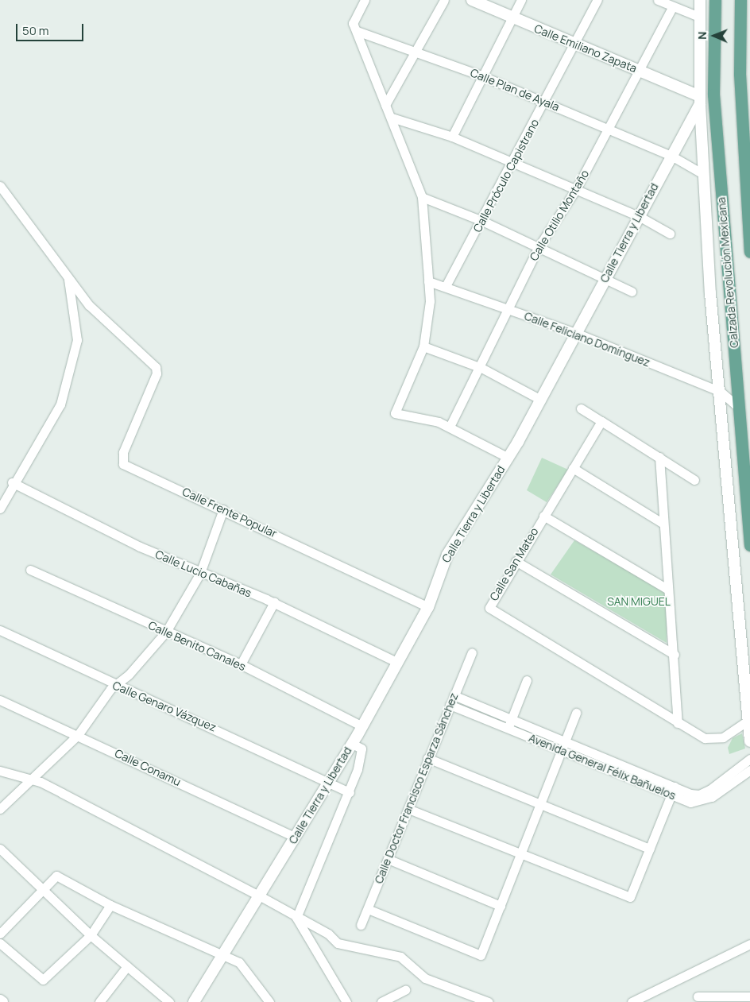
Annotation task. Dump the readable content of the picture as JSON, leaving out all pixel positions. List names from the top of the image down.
{
  "streets": {
    "main road": ["Calzada Revolución Mexicana"],
    "street": [
      "Calle Emiliano Zapata",
      "Calle Plan de Ayala",
      "Calle Próculo Capistrano",
      "Calle Otilio Montaño",
      "Calle Tierra y Libertad",
      "Calle Feliciano Domínguez",
      "Calle Frente Popular",
      "Calle San Mateo",
      "Calle Lucio Cabañas",
      "Calle Benito Canales",
      "Calle Genaro Vázquez",
      "Avenida General Félix Bañuelos",
      "Calle Conamu",
      "Calle Doctor Francisco Esparza Sánchez"
    ]
  },
  "crossings": [
    ["Calle Emiliano Zapata", "Calle Próculo Capistrano"],
    ["Calle Emiliano Zapata", "Calle Otilio Montaño"],
    ["Calle Emiliano Zapata", "Calle Tierra y Libertad"],
    ["Calle Plan de Ayala", "Calle Próculo Capistrano"],
    ["Calle Plan de Ayala", "Calle Otilio Montaño"],
    ["Calle Plan de Ayala", "Calle Tierra y Libertad"],
    ["Calle Próculo Capistrano", "Calle Feliciano Domínguez"],
    ["Calle Otilio Montaño", "Calle Feliciano Domínguez"],
    ["Calle Tierra y Libertad", "Calle Feliciano Domínguez"],
    ["Calle Tierra y Libertad", "Calle Frente Popular"],
    ["Calle Tierra y Libertad", "Calle Lucio Cabañas"],
    ["Calle Tierra y Libertad", "Calle Benito Canales"],
    ["Calle Tierra y Libertad", "Calle Genaro Vázquez"],
    ["Calle Tierra y Libertad", "Calle Conamu"],
    ["Calzada Revolución Mexicana", "Calle Feliciano Domínguez"],
    ["Avenida General Félix Bañuelos", "Calle Doctor Francisco Esparza Sánchez"]
  ],
  "parks": ["SAN MIGUEL"],
  "scale_bar": "50 m",
  "north": "left"
}
